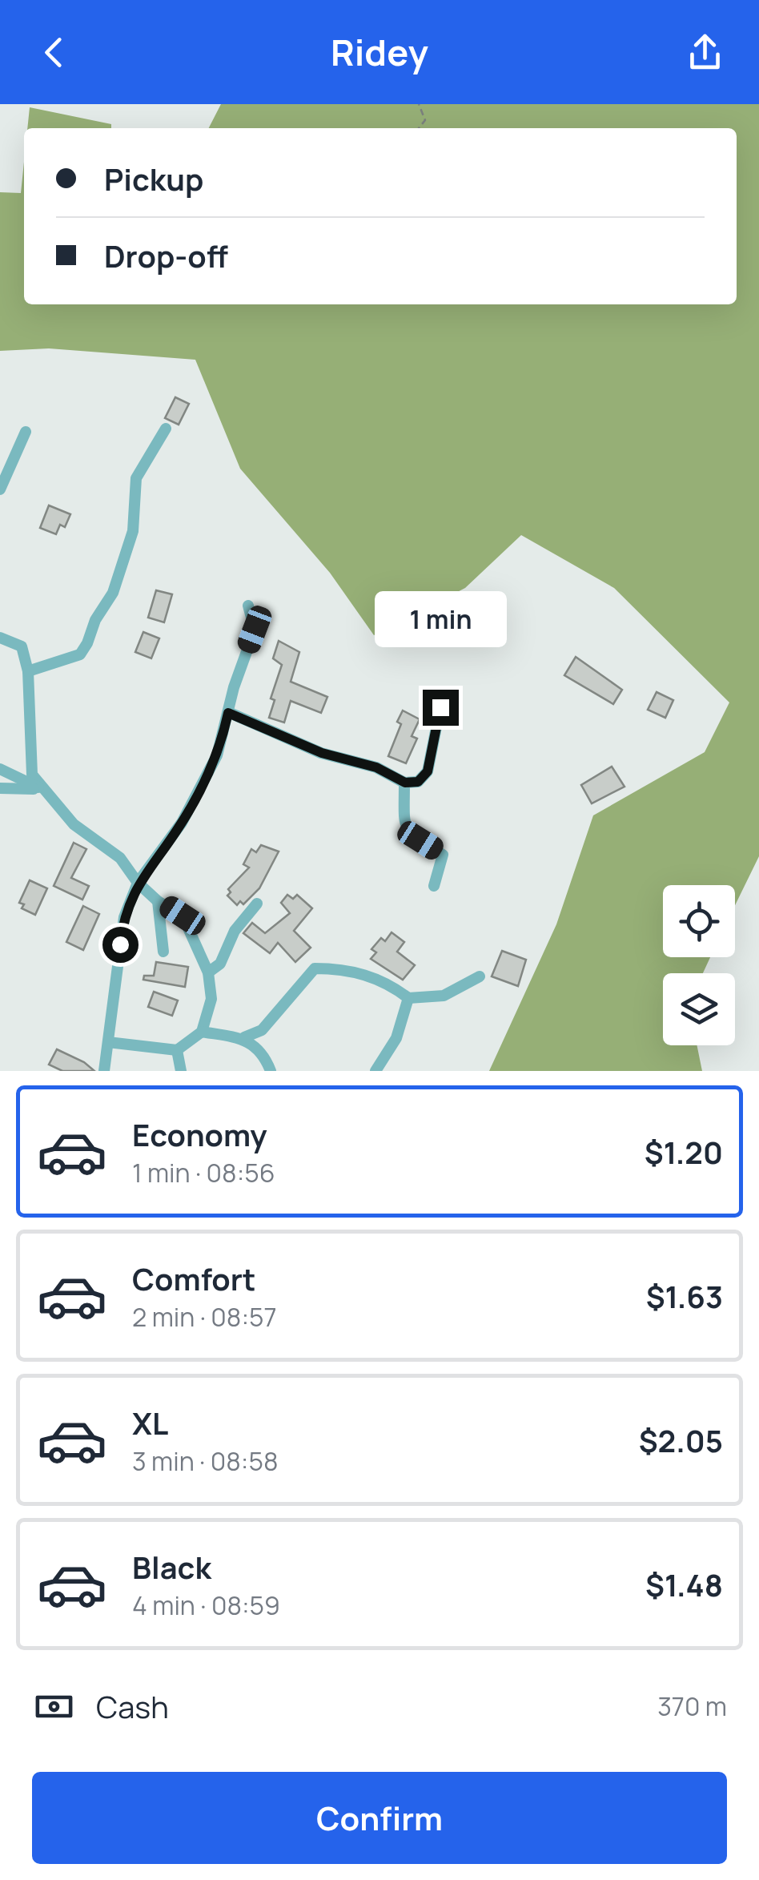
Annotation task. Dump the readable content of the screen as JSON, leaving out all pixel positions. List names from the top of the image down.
{
  "page": {
    "header": "Ridey",
    "banner": ["Pickup", "Drop-off"],
    "bubble": "1 min",
    "list": [
      {
        "name": "Economy",
        "note": "1 min · 08:56",
        "value": "$1.20"
      },
      {
        "name": "Comfort",
        "note": "2 min · 08:57",
        "value": "$1.63"
      },
      {
        "name": "XL",
        "note": "3 min · 08:58",
        "value": "$2.05"
      },
      {
        "name": "Black",
        "note": "4 min · 08:59",
        "value": "$1.48"
      }
    ],
    "pay": ["Cash", "370 m"],
    "buttons": "Confirm"
  }
}
